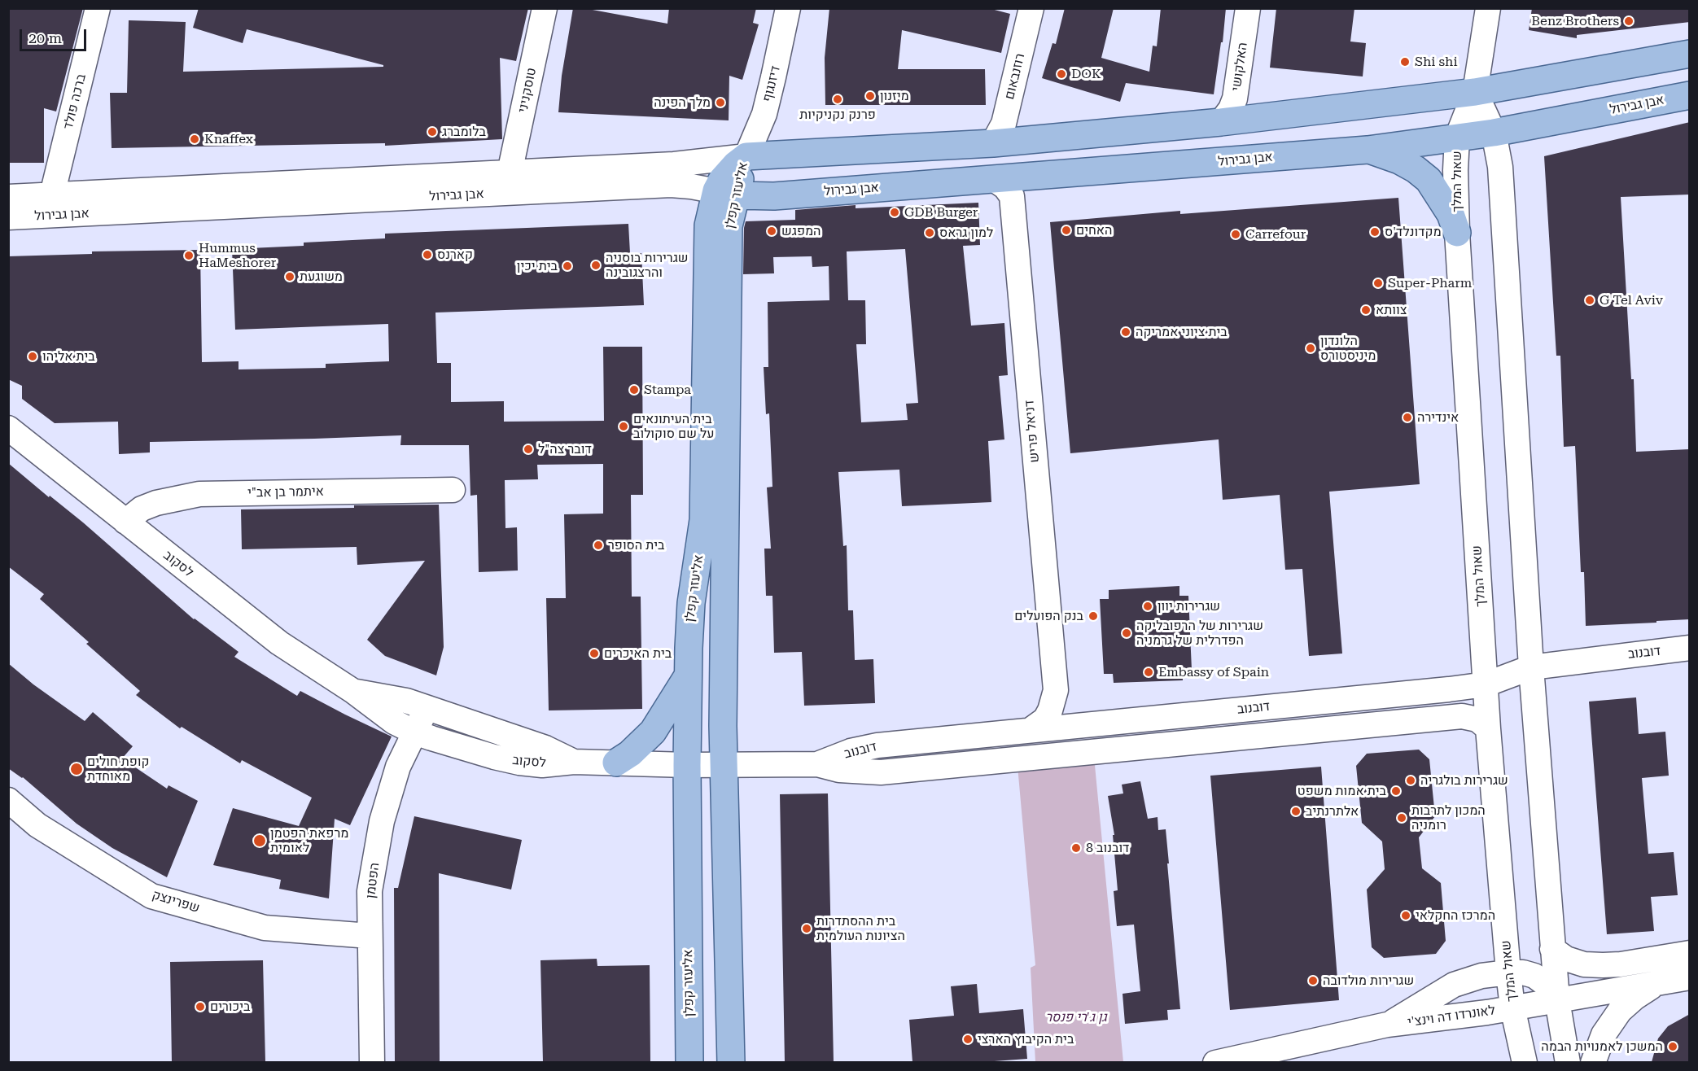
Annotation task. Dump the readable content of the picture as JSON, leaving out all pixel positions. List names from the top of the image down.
{
  "streets": {
    "main road": ["אבן גבירול", "אליעזר קפלן"],
    "street": [
      "האלקושי",
      "רוזנבאום",
      "דיזנגוף",
      "טוסקניני",
      "ברכה פולד",
      "שאול המלך",
      "דניאל פריש",
      "איתמר בן אב\"י",
      "לסקוב",
      "דובנוב",
      "הפטמן",
      "שפרינצק",
      "לאונרדו דה וינצ'י"
    ]
  },
  "crossings": [
    ["האלקושי", "אבן גבירול"],
    ["רוזנבאום", "אבן גבירול"],
    ["דיזנגוף", "אבן גבירול"],
    ["דיזנגוף", "אליעזר קפלן"],
    ["טוסקניני", "אבן גבירול"],
    ["ברכה פולד", "אבן גבירול"],
    ["אבן גבירול", "שאול המלך"],
    ["אבן גבירול", "אליעזר קפלן"],
    ["אבן גבירול", "דניאל פריש"],
    ["שאול המלך", "דובנוב"],
    ["שאול המלך", "לאונרדו דה וינצ'י"],
    ["אליעזר קפלן", "לסקוב"],
    ["אליעזר קפלן", "דובנוב"],
    ["דניאל פריש", "דובנוב"],
    ["איתמר בן אב\"י", "לסקוב"],
    ["לסקוב", "דובנוב"],
    ["לסקוב", "הפטמן"],
    ["הפטמן", "שפרינצק"]
  ],
  "parks": ["גן ג'רי פנסר"],
  "places": [
    "Benz Brothers",
    "Shi shi",
    "DOK",
    "מיזנון",
    "פרנק נקניקיות",
    "מלך הפינה",
    "בלומברג",
    "Knaffex",
    "GDB Burger",
    "האחים",
    "המפגש",
    "מקדונלד'ס",
    "למון גראס",
    "Carrefour",
    "קארנס",
    "Hummus HaMeshorer",
    "שגרירות בוסניה והרצגובינה",
    "בית יכין",
    "משוגעת",
    "Super-Pharm",
    "G Tel Aviv",
    "צוותא",
    "בית ציוני אמריקה",
    "הלונדון מיניסטורס",
    "בית אליהו",
    "Stampa",
    "אינדירה",
    "בית העיתונאים על שם סוקולוב",
    "דובר צה\"ל",
    "בית הסופר",
    "שגרירות יוון",
    "בנק הפועלים",
    "שגרירות של הרפובליקה הפדרלית של גרמניה",
    "בית האיכרים",
    "Embassy of Spain",
    "קופת חולים מאוחדת",
    "שגרירות בולגריה",
    "בית אמות משפט",
    "אלתרנתיב",
    "המכון לתרבות רומניה",
    "מרפאת הפטמן לאומית",
    "דובנוב 8",
    "המרכז החקלאי",
    "בית ההסתדרות הציונות העולמית",
    "שגרירות מולדובה",
    "ביכורים",
    "בית הקיבוץ הארצי",
    "המשכן לאמנויות הבמה"
  ],
  "scale_bar": "20 m"
}
